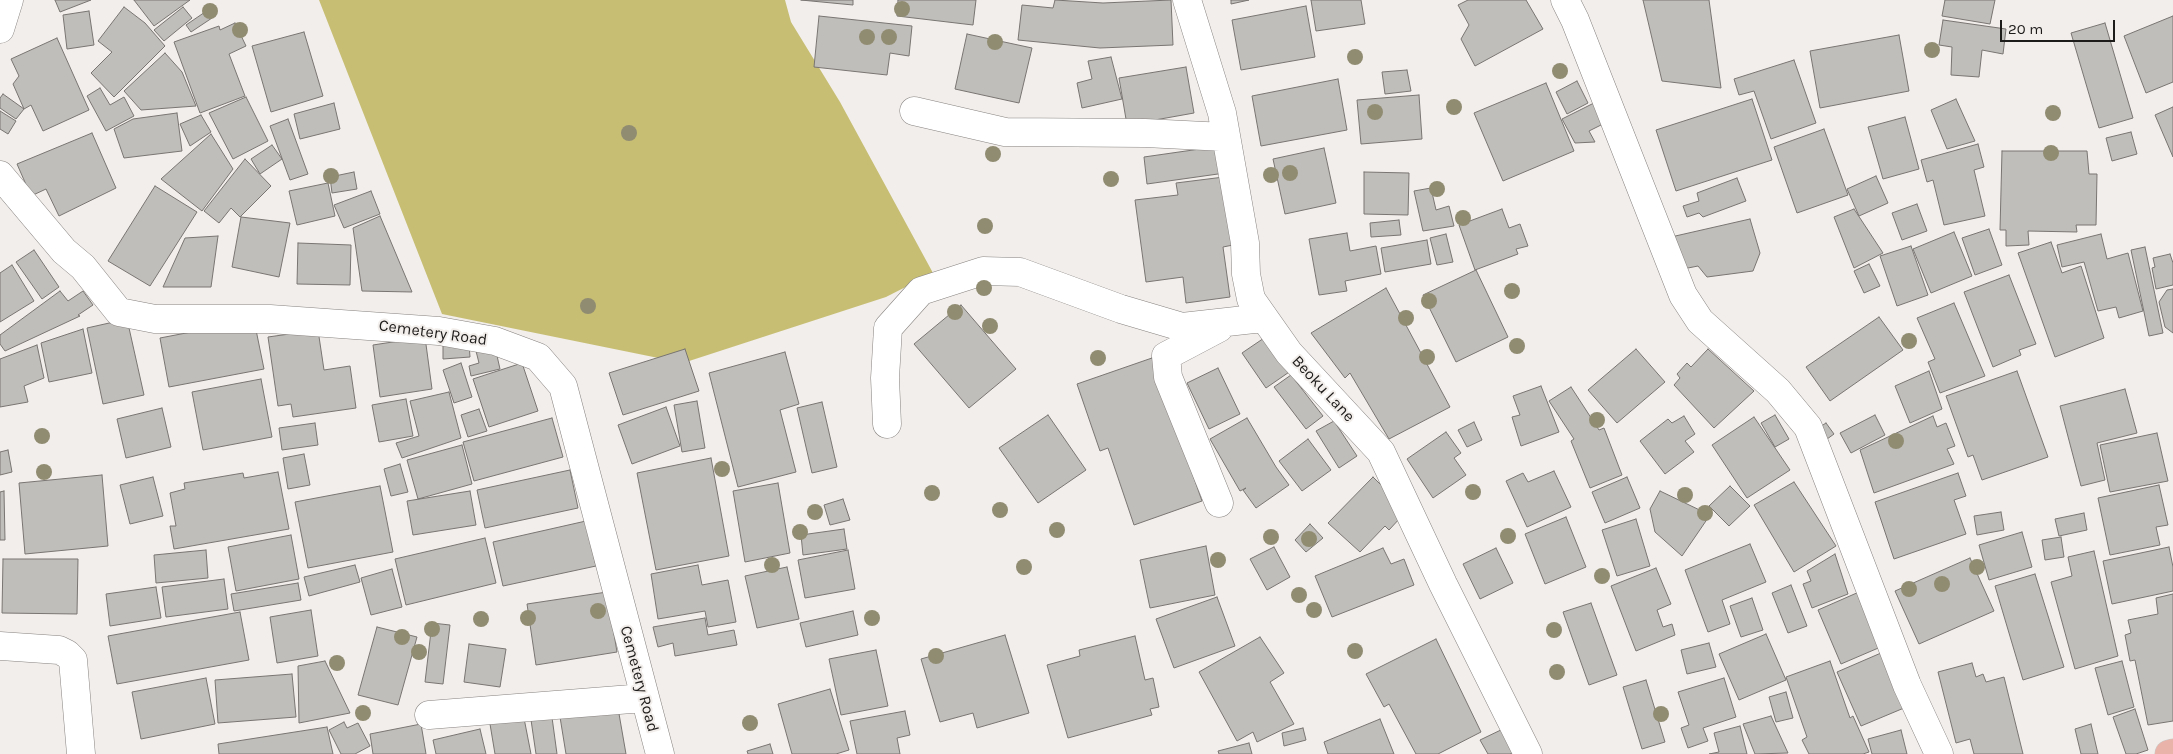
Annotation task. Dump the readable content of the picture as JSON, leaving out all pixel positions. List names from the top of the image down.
{
  "streets": {
    "street": ["Cemetery Road", "Beoku Lane"]
  },
  "scale_bar": "20 m"
}
